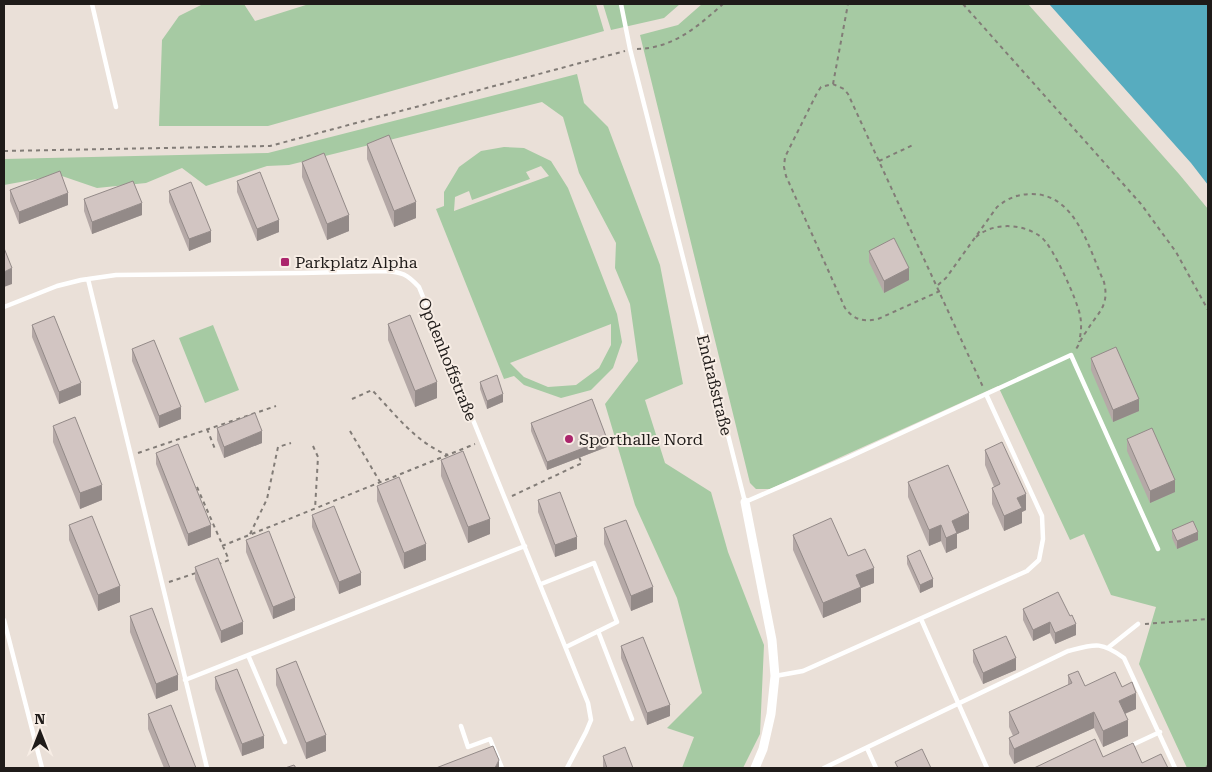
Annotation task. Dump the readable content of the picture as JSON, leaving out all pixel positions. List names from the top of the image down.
{
  "streets": {
    "street": ["Endraßstraße"],
    "lane": ["Opdenhoffstraße"]
  },
  "places": {
    "transit": ["Parkplatz Alpha"],
    "other": ["Sporthalle Nord"]
  },
  "north": "top"
}
